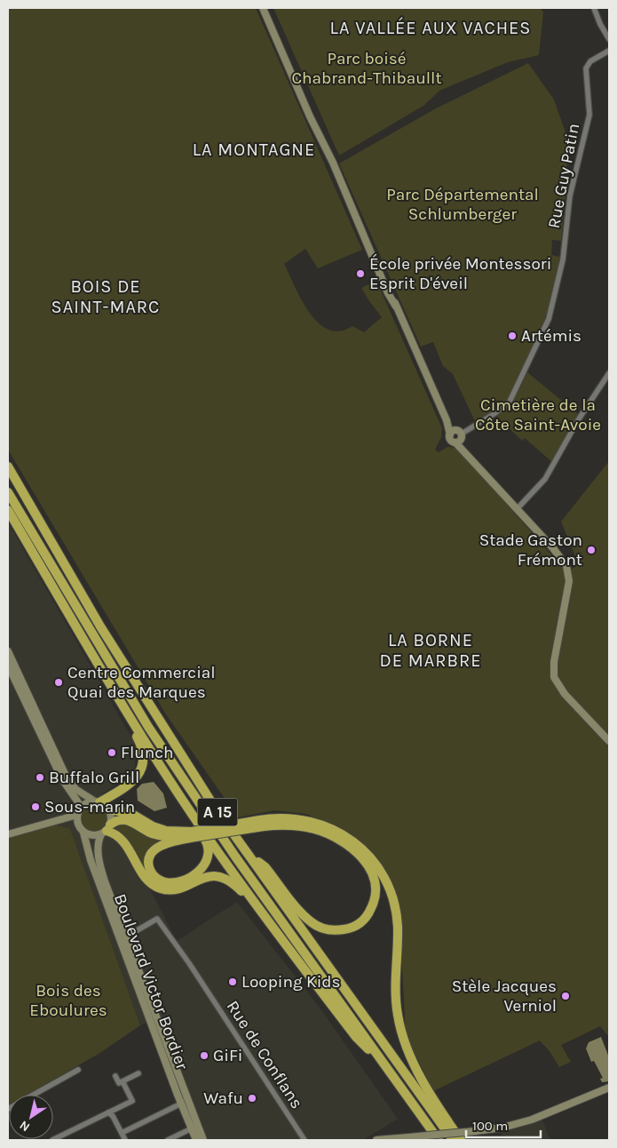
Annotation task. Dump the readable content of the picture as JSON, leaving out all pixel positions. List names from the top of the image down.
{
  "streets": {
    "highway": ["A 15"],
    "main road": ["Boulevard Victor Bordier"],
    "street": ["Rue Guy Patin", "Rue de Conflans"]
  },
  "crossings": [
    ["Boulevard Victor Bordier", "Rue de Conflans"]
  ],
  "districts": [
    "LA VALLÉE AUX VACHES",
    "LA MONTAGNE",
    "BOIS DE SAINT-MARC",
    "LA BORNE DE MARBRE"
  ],
  "parks": [
    "Parc boisé Chabrand-Thibaullt",
    "Parc Départemental Schlumberger",
    "Cimetière de la Côte Saint-Avoie",
    "Bois des Eboulures"
  ],
  "places": [
    "École privée Montessori Esprit D'éveil",
    "Artémis",
    "Stade Gaston Frémont",
    "Centre Commercial Quai des Marques",
    "Flunch",
    "Buffalo Grill",
    "Sous-marin",
    "Looping Kids",
    "Stèle Jacques Verniol",
    "GiFi",
    "Wafu"
  ],
  "scale_bar": "100 m",
  "north": "bottom left"
}
